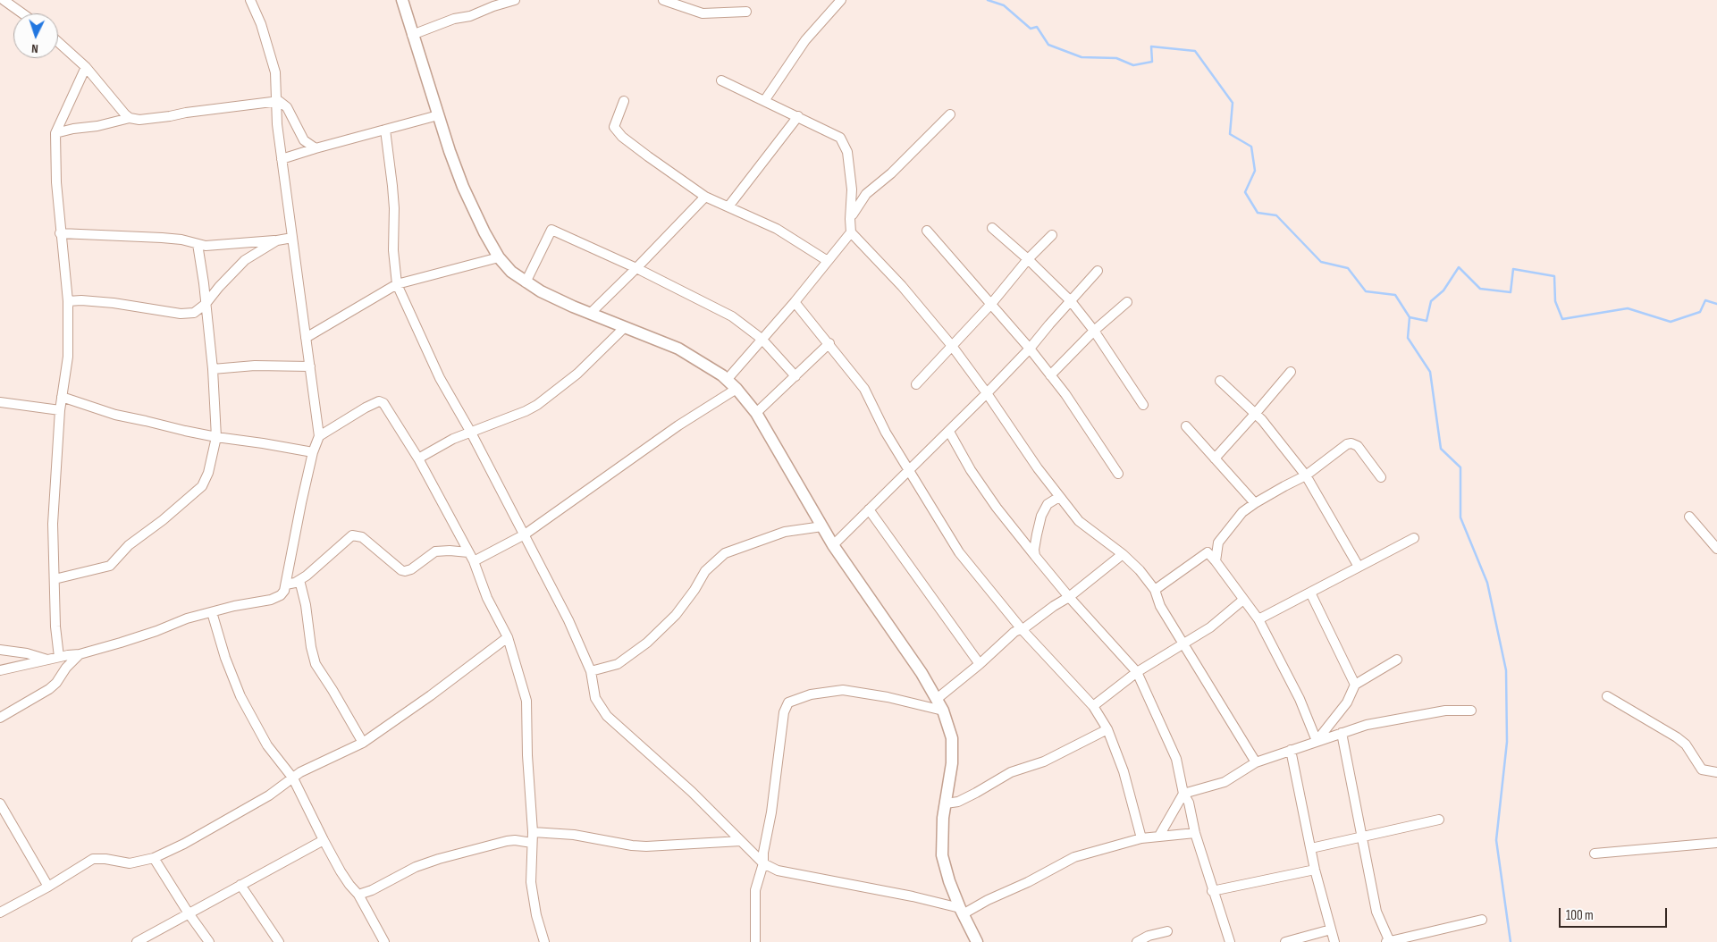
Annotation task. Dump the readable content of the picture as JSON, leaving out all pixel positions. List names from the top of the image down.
{
  "scale_bar": "100 m",
  "north": "bottom"
}
